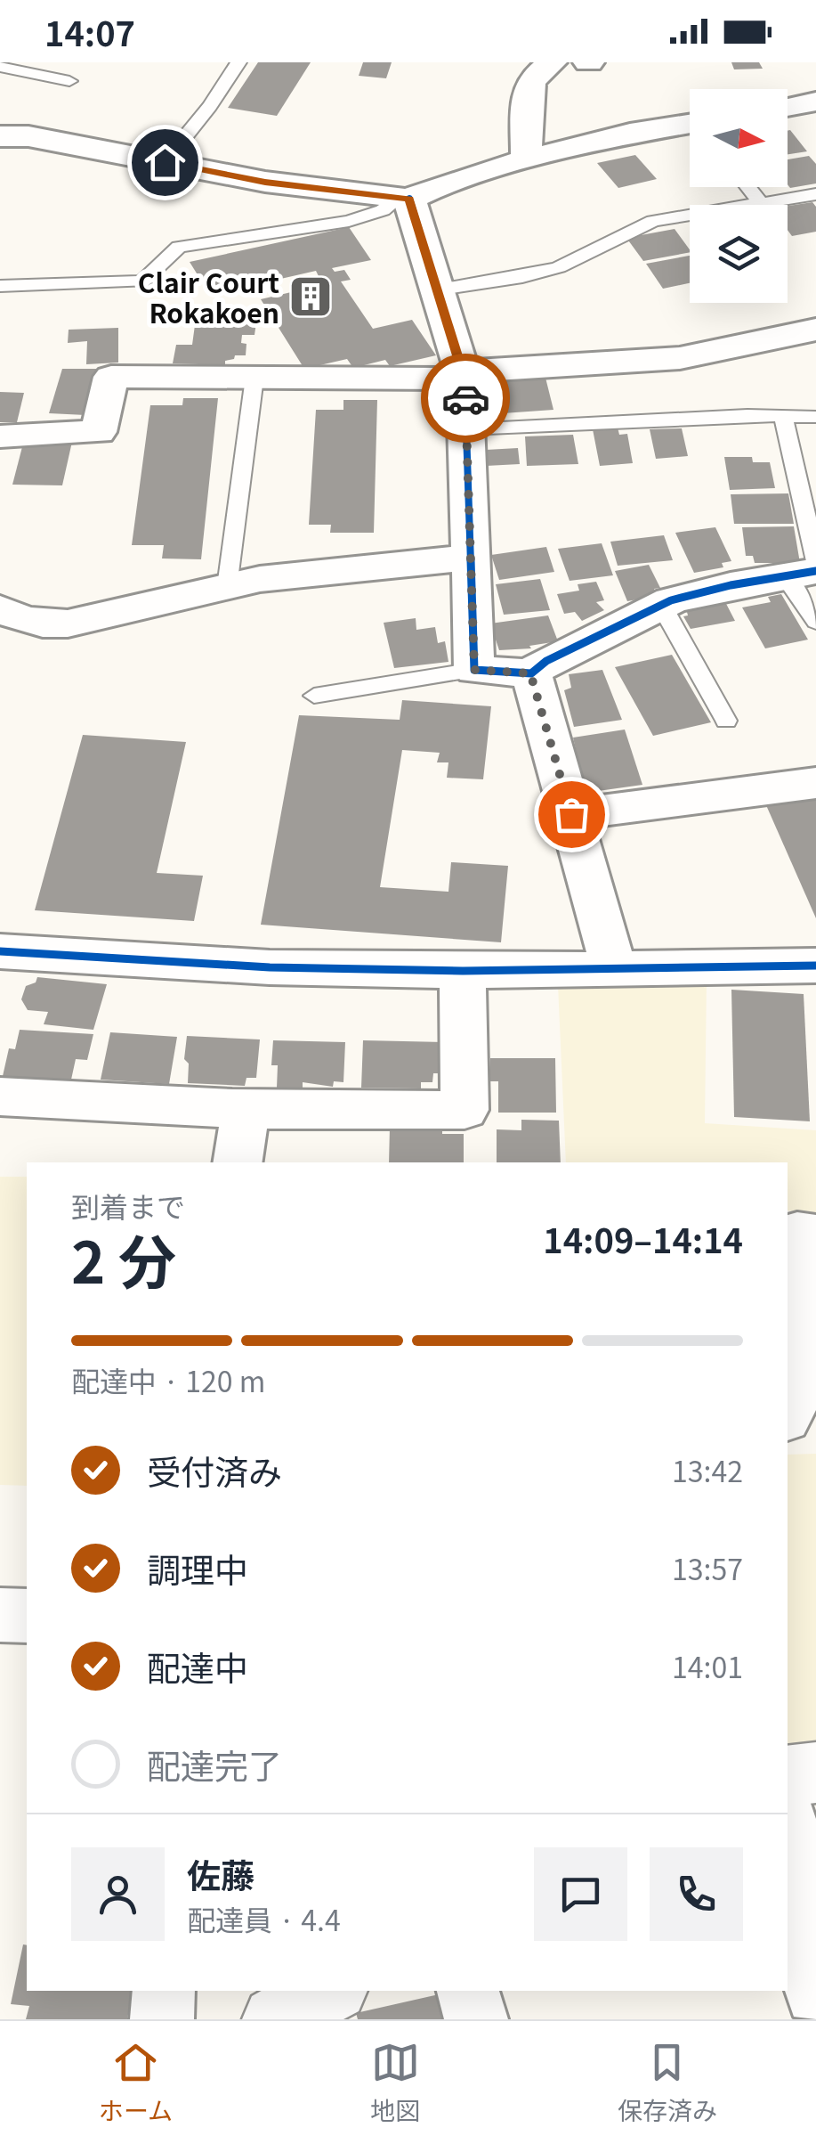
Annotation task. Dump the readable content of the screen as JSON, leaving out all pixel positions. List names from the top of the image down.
{
  "places": {
    "building": ["Clair Court Rokakoen"]
  },
  "north": "right",
  "page": {
    "status": "14:07",
    "heading": ["2 分", "到着まで", "14:09–14:14"],
    "panel": ["佐藤", "配達員 · 4.4"],
    "bar": "配達中 · 120 m",
    "list": [
      ["受付済み", "13:42"],
      ["調理中", "13:57"],
      ["配達中", "14:01"],
      "配達完了"
    ],
    "tabs": ["ホーム", "地図", "保存済み"]
  }
}
